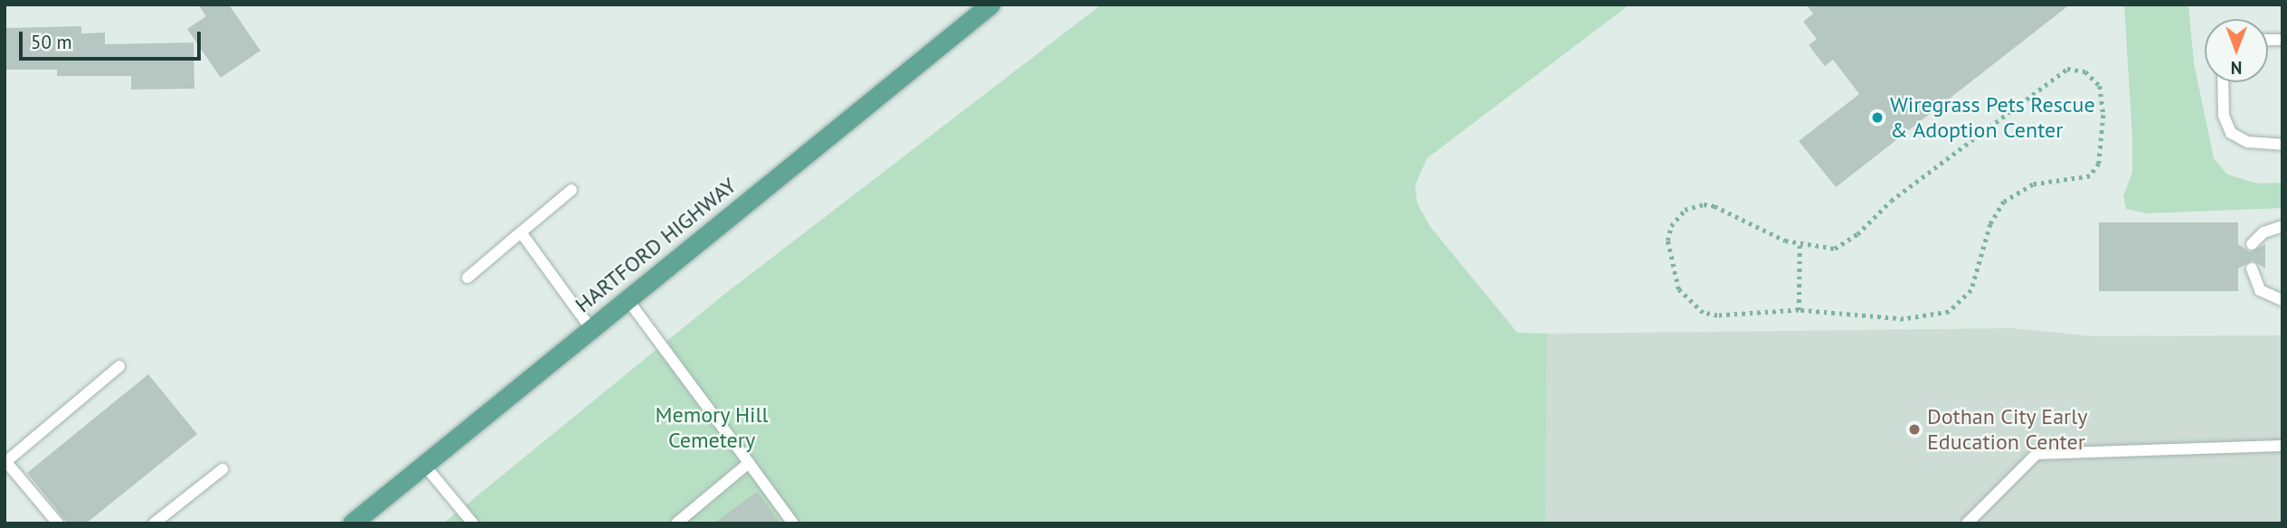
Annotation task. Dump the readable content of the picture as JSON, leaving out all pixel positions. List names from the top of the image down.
{
  "streets": {
    "main road": ["HARTFORD HIGHWAY"]
  },
  "parks": ["Memory Hill Cemetery"],
  "places": ["Wiregrass Pets Rescue & Adoption Center", "Dothan City Early Education Center"],
  "scale_bar": "50 m",
  "north": "bottom"
}
